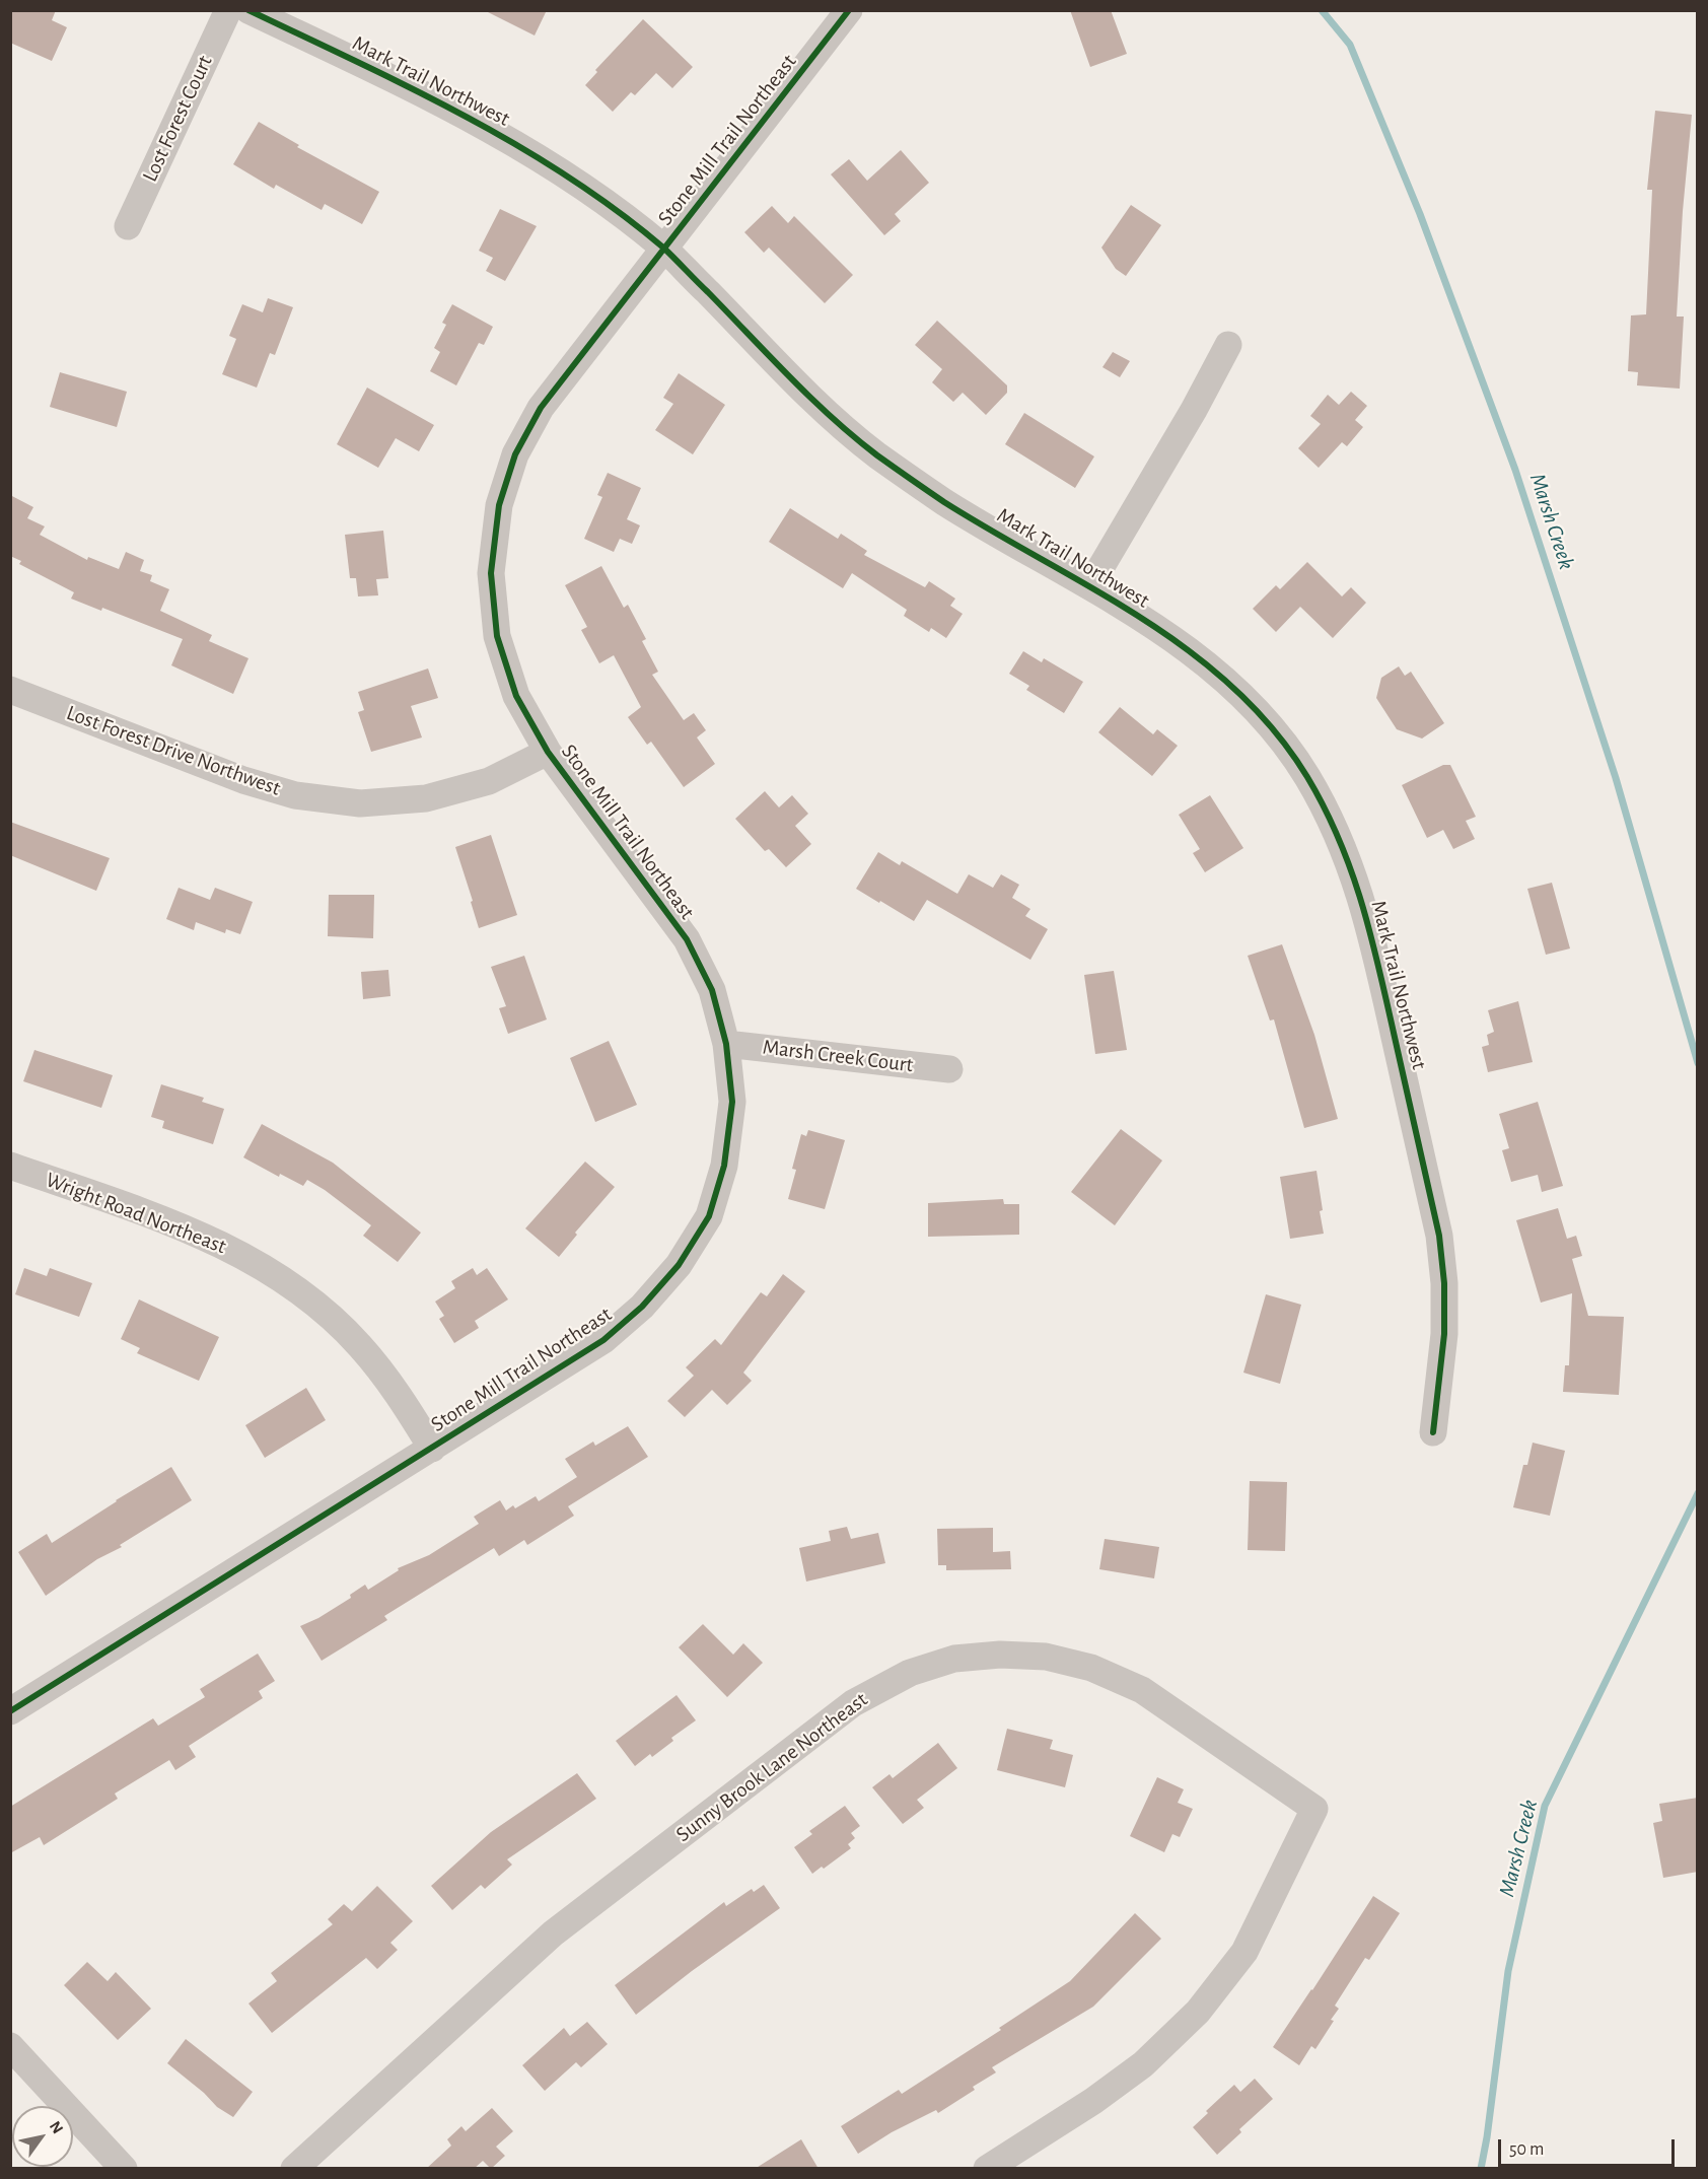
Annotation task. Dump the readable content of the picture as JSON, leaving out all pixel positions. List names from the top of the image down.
{
  "streets": {
    "street": [
      "Mark Trail Northwest",
      "Lost Forest Court",
      "Stone Mill Trail Northeast",
      "Lost Forest Drive Northwest",
      "Marsh Creek Court",
      "Wright Road Northeast",
      "Sunny Brook Lane Northeast"
    ]
  },
  "crossings": [
    ["Mark Trail Northwest", "Stone Mill Trail Northeast"],
    ["Stone Mill Trail Northeast", "Lost Forest Drive Northwest"],
    ["Stone Mill Trail Northeast", "Marsh Creek Court"],
    ["Stone Mill Trail Northeast", "Wright Road Northeast"]
  ],
  "water": ["Marsh Creek"],
  "scale_bar": "50 m",
  "north": "top right"
}
